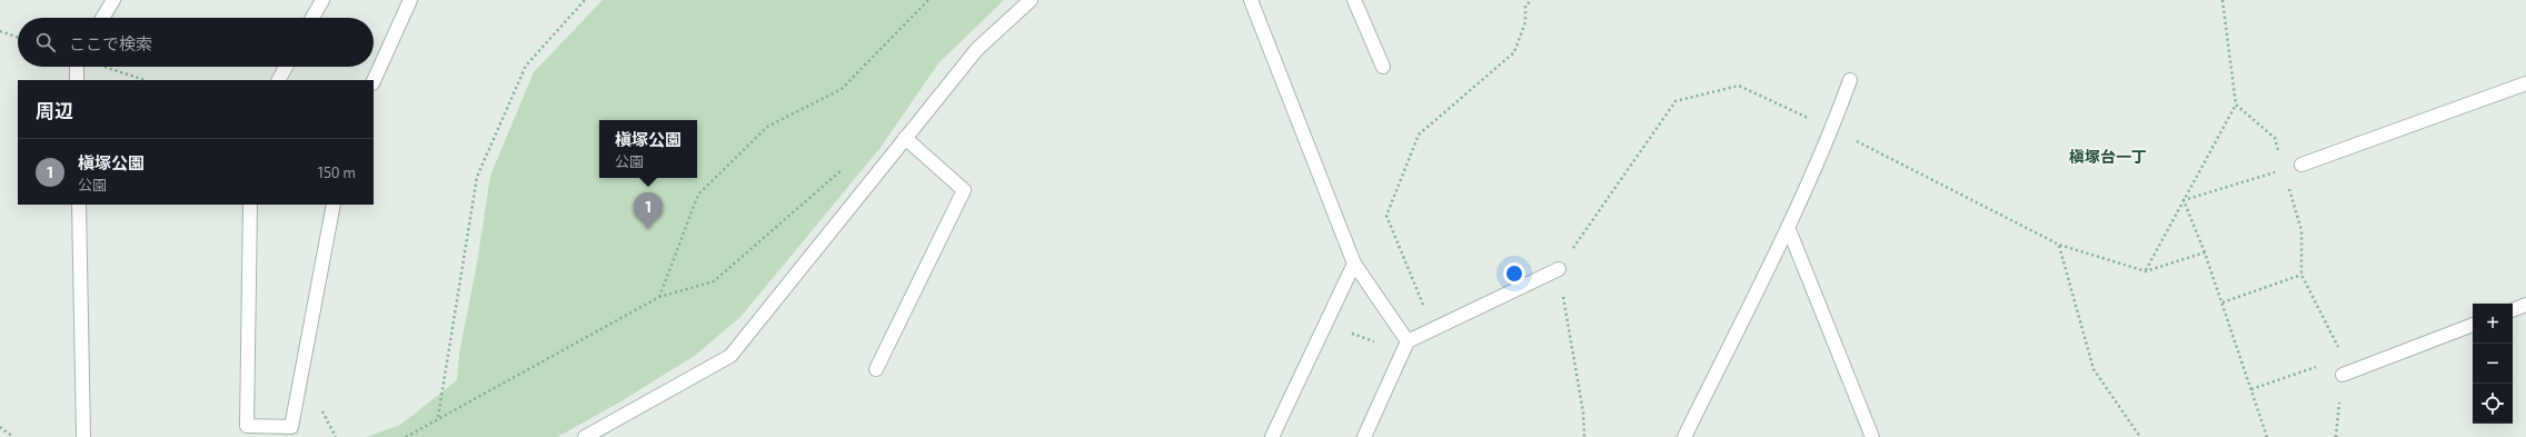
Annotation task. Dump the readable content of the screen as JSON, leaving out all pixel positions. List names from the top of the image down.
{
  "districts": ["槇塚台一丁"],
  "page": {
    "search": "ここで検索",
    "heading": "周辺",
    "popup": ["槇塚公園", "公園"],
    "list": [
      {
        "mark": "1",
        "name": "槇塚公園",
        "note": "公園",
        "value": "150 m"
      }
    ],
    "pins": "1",
    "map_buttons": ["+", "−"]
  }
}
